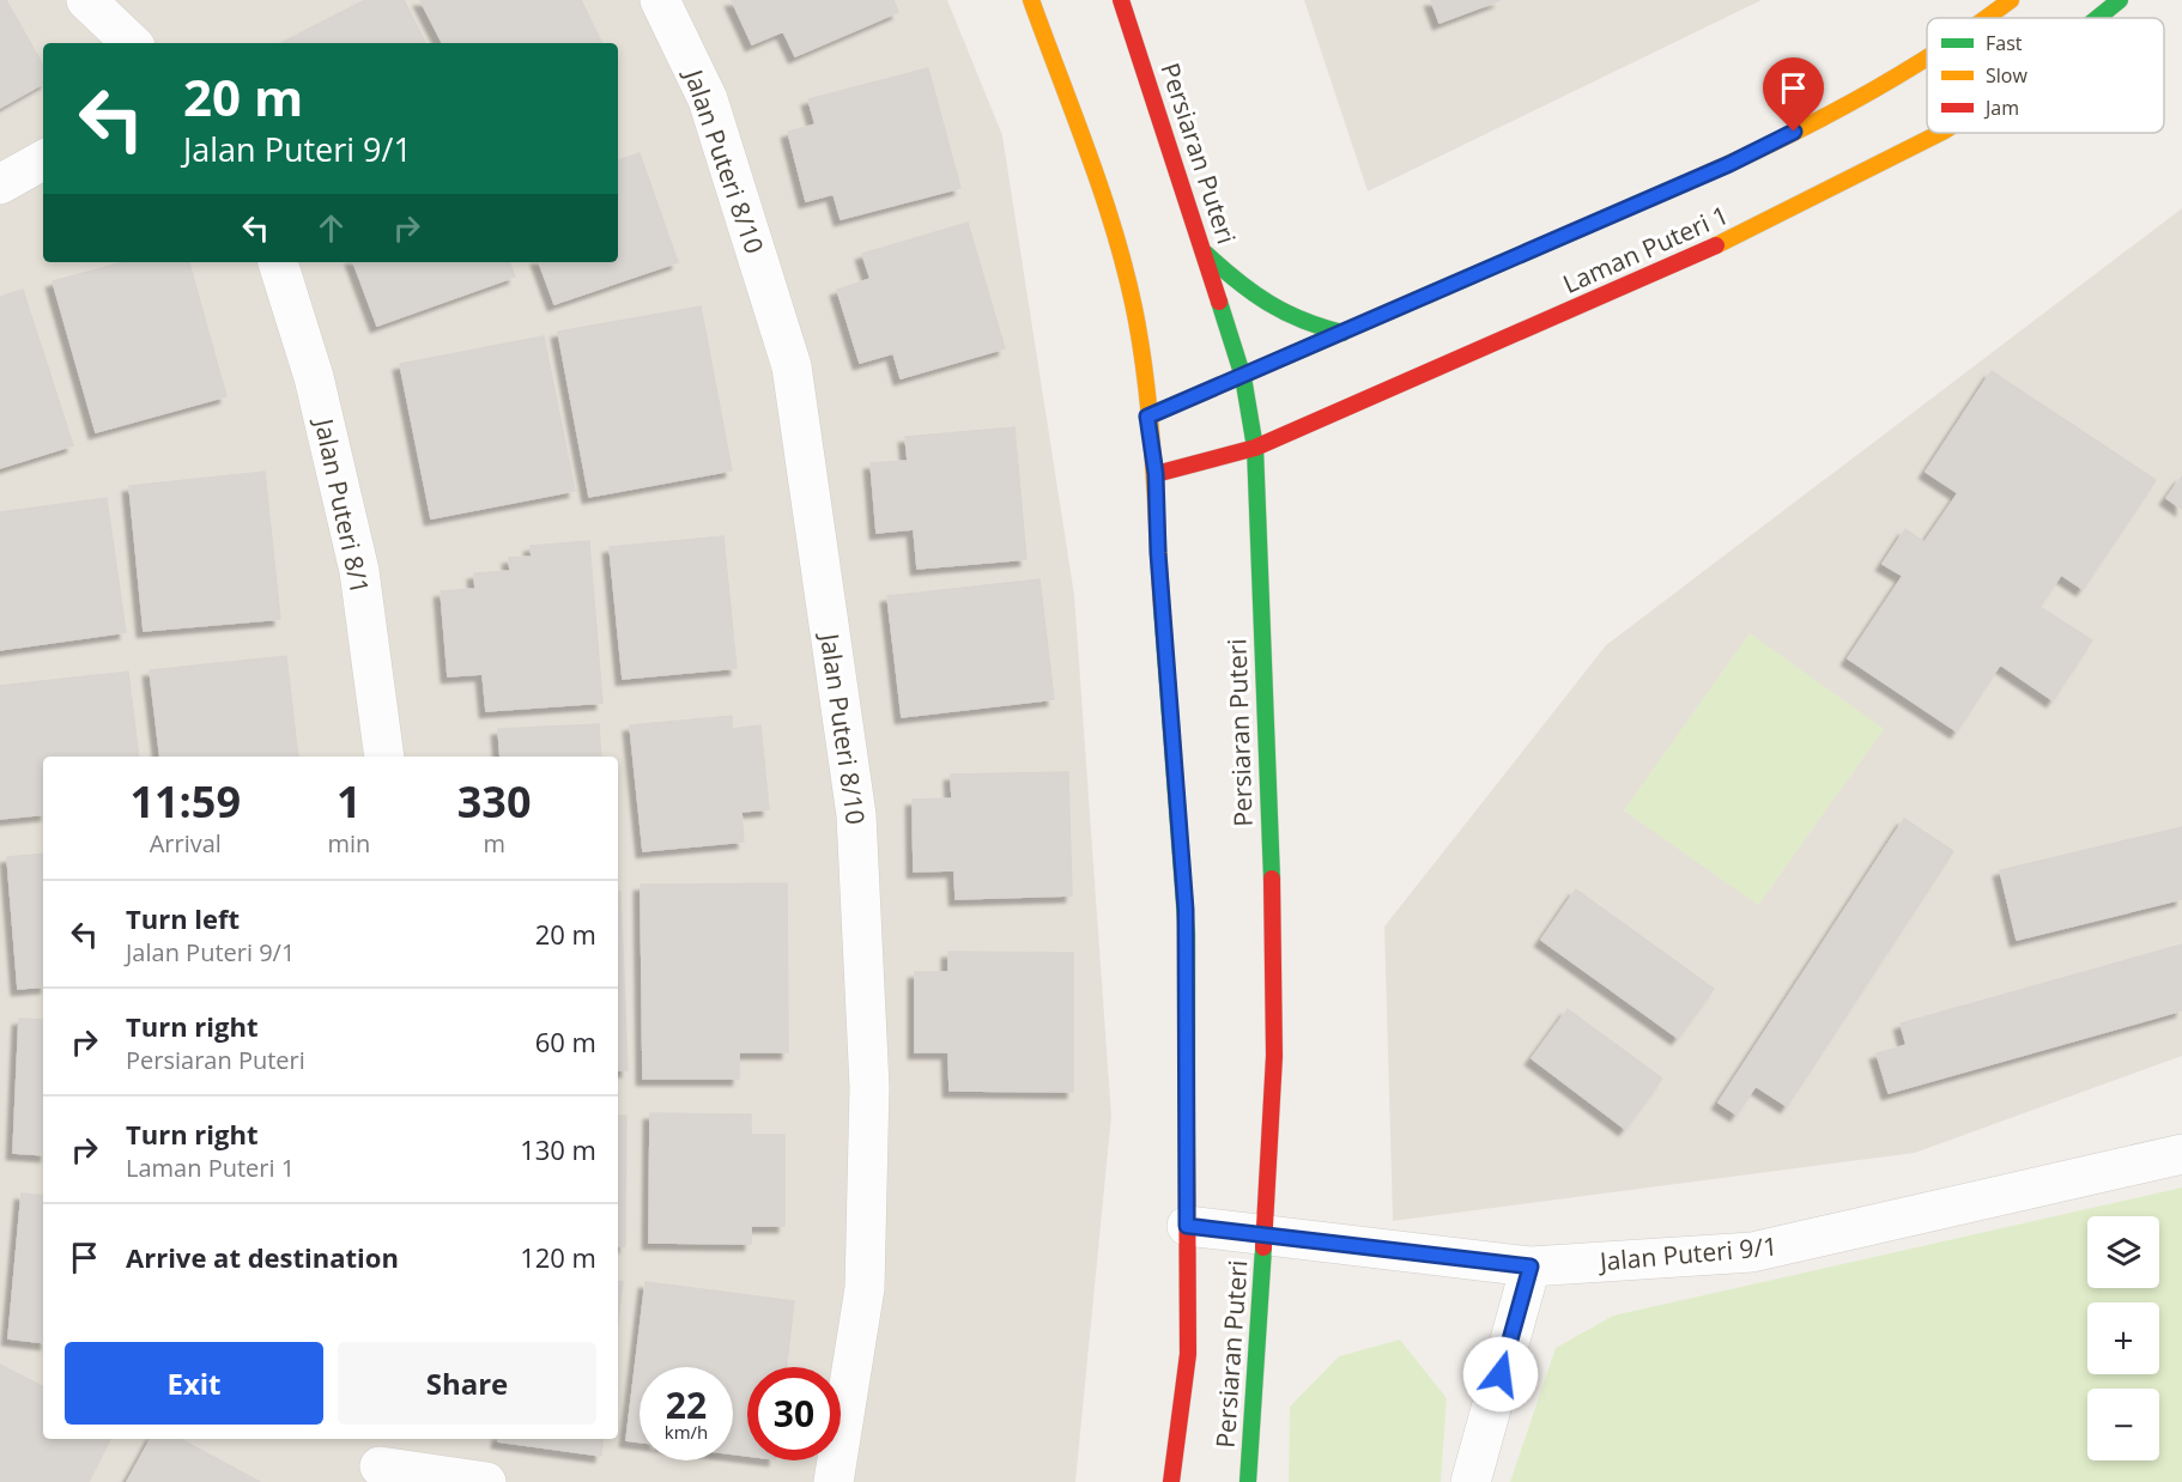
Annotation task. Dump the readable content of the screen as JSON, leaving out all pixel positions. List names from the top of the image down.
{
  "streets": {
    "main road": ["Persiaran Puteri", "Laman Puteri 1"],
    "street": ["Jalan Puteri 8/10", "Jalan Puteri 8/1", "Jalan Puteri 9/1"]
  },
  "crossings": [
    ["Persiaran Puteri", "Laman Puteri 1"],
    ["Persiaran Puteri", "Jalan Puteri 9/1"]
  ],
  "legend": ["Fast", "Slow", "Jam"],
  "page": {
    "turn": ["20 m", "Jalan Puteri 9/1"],
    "eta": [
      "11:59",
      "Arrival",
      "1",
      "min",
      "330",
      "m"
    ],
    "list": [
      {
        "name": "Turn left",
        "note": "Jalan Puteri 9/1",
        "value": "20 m"
      },
      {
        "name": "Turn right",
        "note": "Persiaran Puteri",
        "value": "60 m"
      },
      {
        "name": "Turn right",
        "note": "Laman Puteri 1",
        "value": "130 m"
      },
      {
        "name": "Arrive at destination",
        "value": "120 m"
      }
    ],
    "map_buttons": ["+", "−"],
    "buttons": ["Exit", "Share"],
    "speed": "22 km/h",
    "limit": "30"
  }
}
